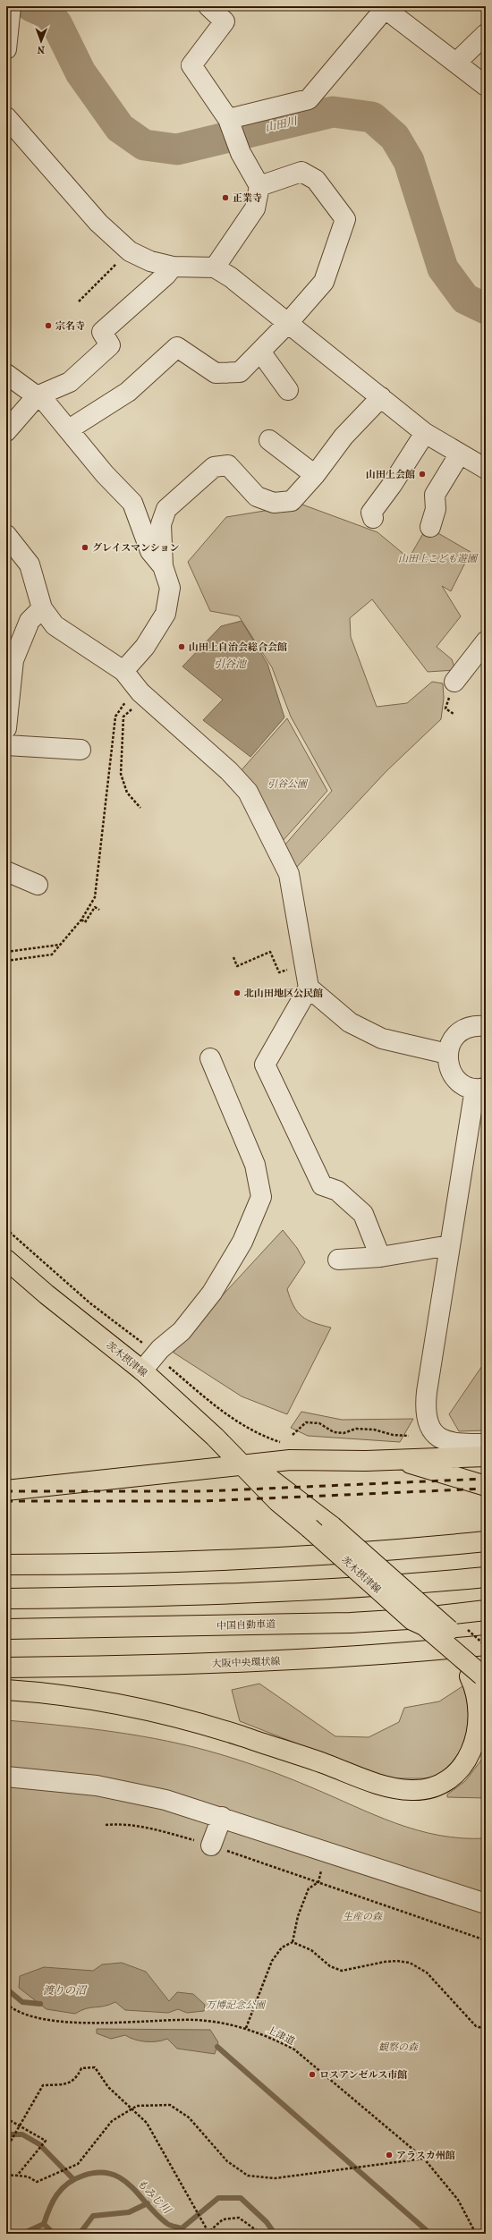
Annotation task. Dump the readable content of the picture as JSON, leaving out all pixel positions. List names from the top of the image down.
{
  "streets": {
    "main road": ["茨木摂津線", "中国自動車道", "大阪中央環状線"],
    "path": ["上津道"]
  },
  "water": [
    "山田川",
    "引谷池",
    "渡りの沼",
    "もみじ川"
  ],
  "parks": [
    "山田上こども遊園",
    "引谷公園",
    "生産の森",
    "万博記念公園",
    "観察の森"
  ],
  "places": [
    "正業寺",
    "宗名寺",
    "山田上会館",
    "グレイスマンション",
    "山田上自治会総合会館",
    "北山田地区公民館",
    "ロスアンゼルス市館",
    "アラスカ州館"
  ],
  "north": "bottom"
}
